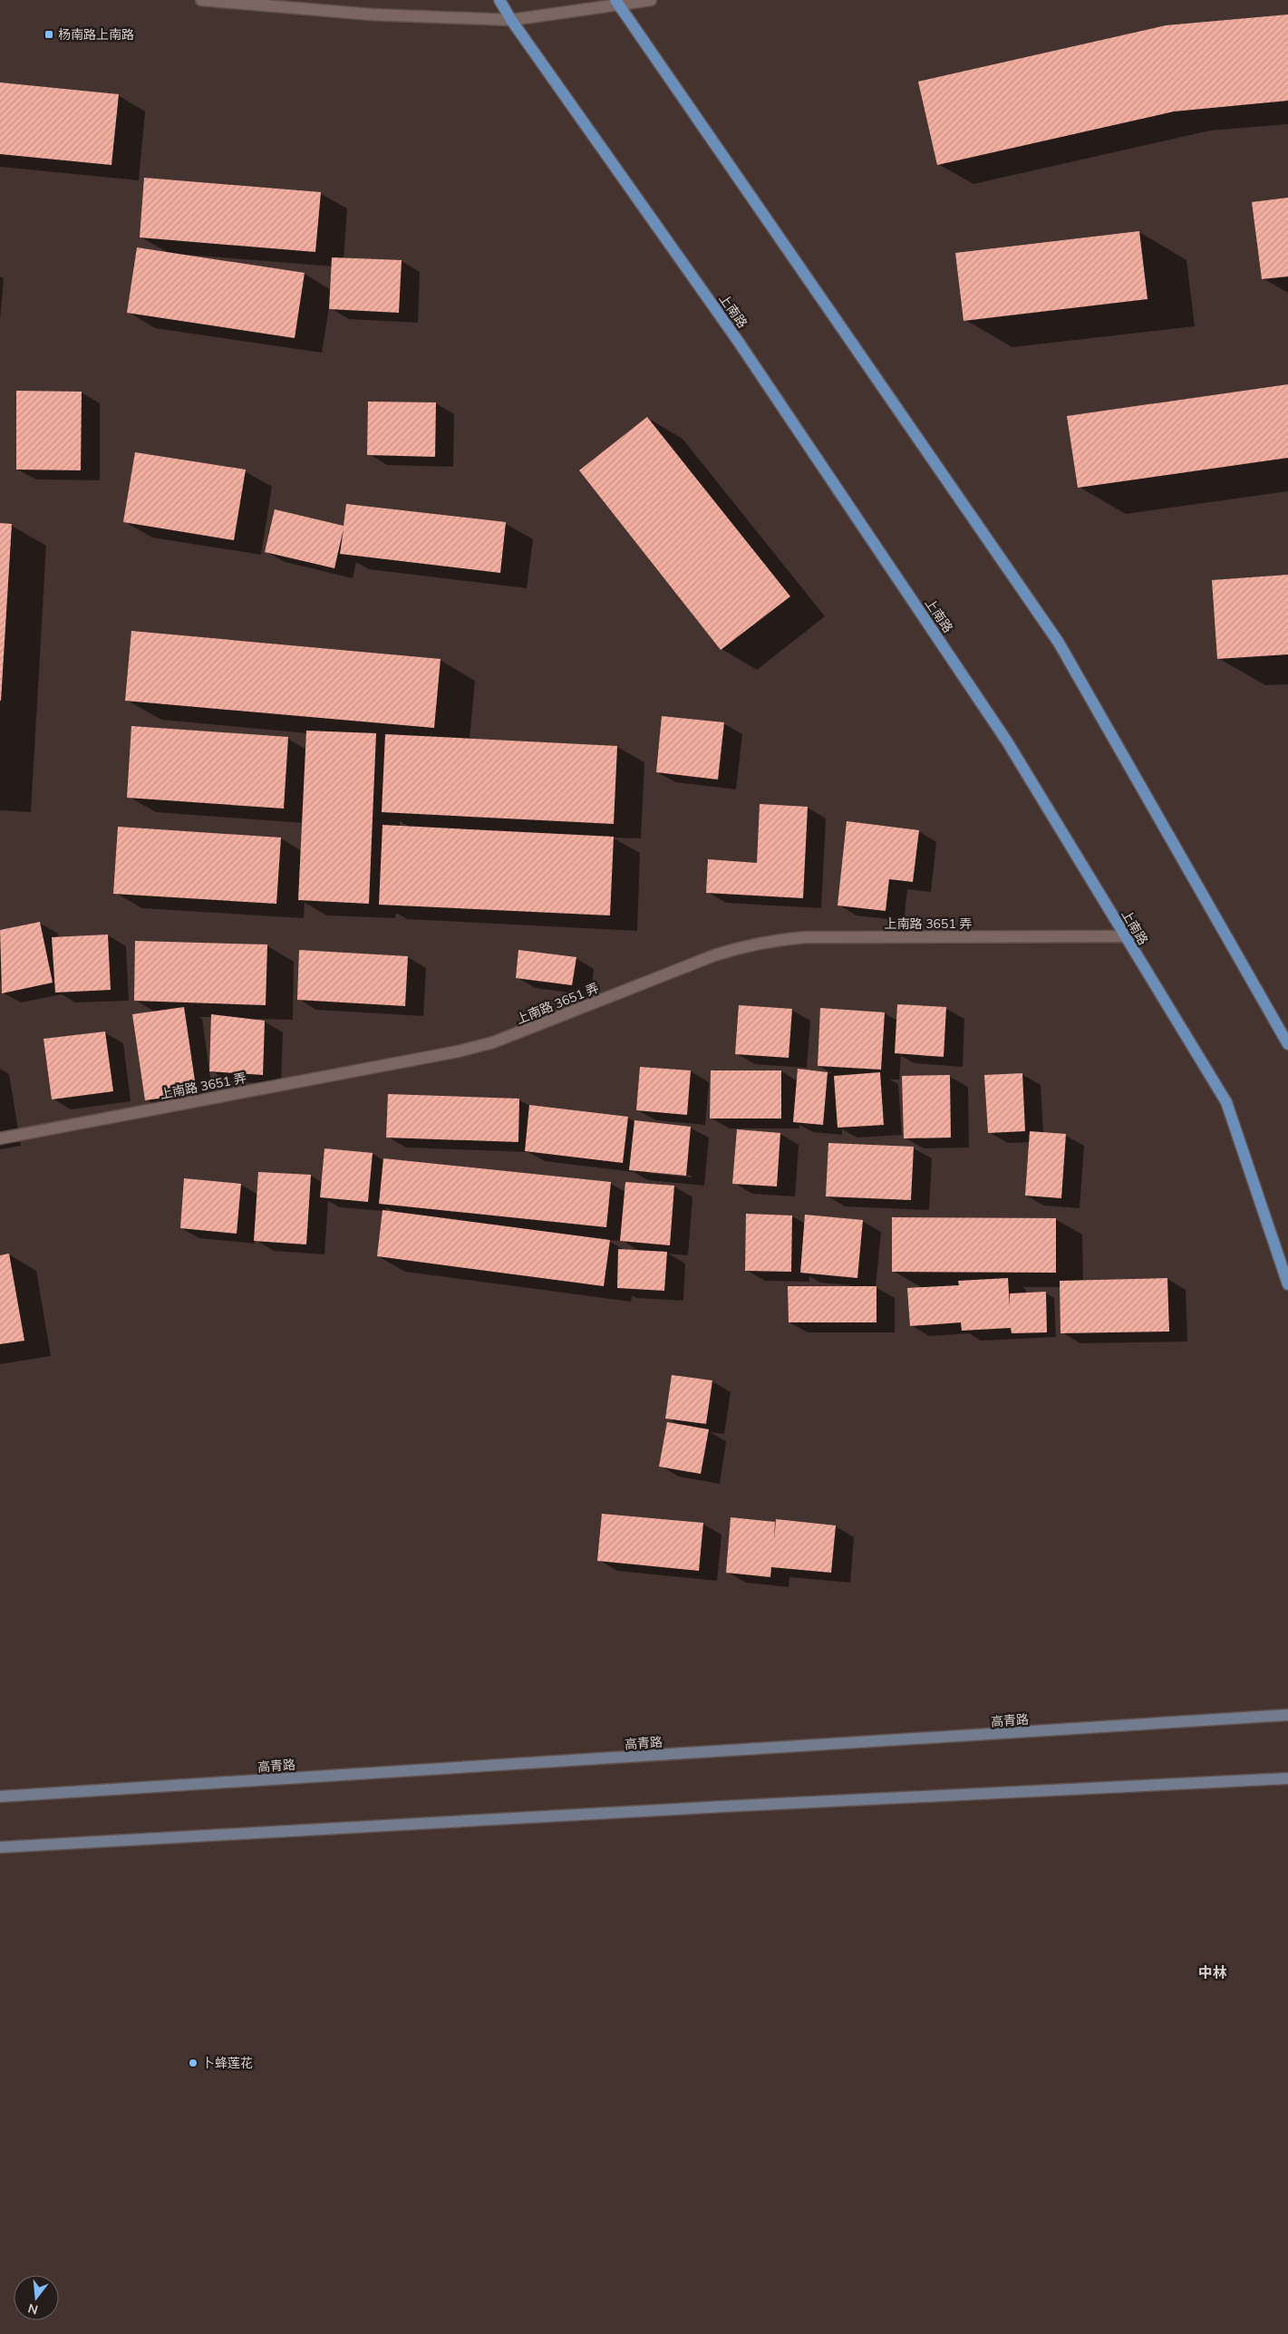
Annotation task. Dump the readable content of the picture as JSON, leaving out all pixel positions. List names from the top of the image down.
{
  "streets": {
    "main road": ["上南路", "高青路"],
    "street": ["上南路 3651 弄"]
  },
  "crossings": [
    ["上南路", "上南路 3651 弄"]
  ],
  "districts": ["中林"],
  "places": {
    "transit": ["杨南路上南路"],
    "other": ["卜蜂莲花"]
  },
  "north": "bottom"
}
